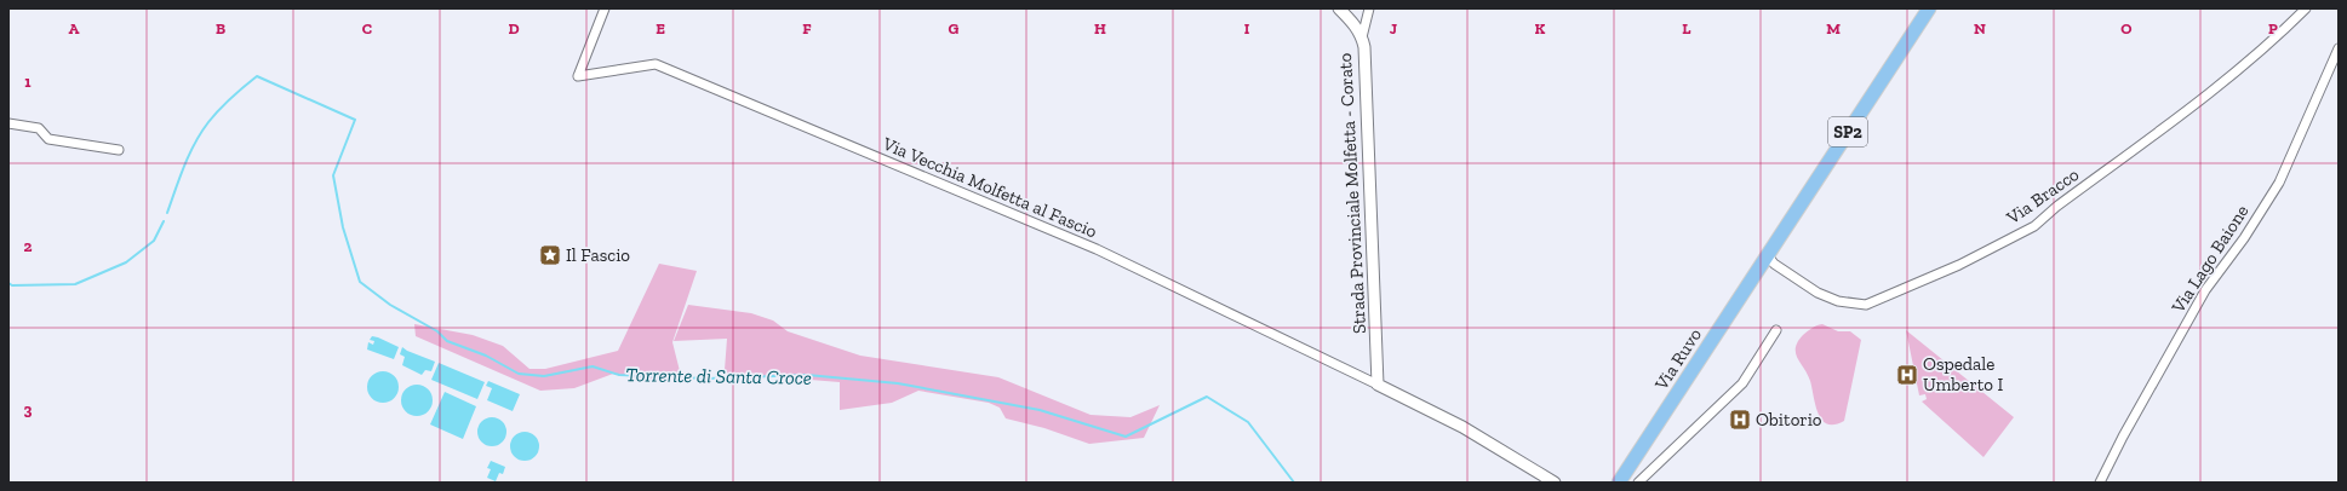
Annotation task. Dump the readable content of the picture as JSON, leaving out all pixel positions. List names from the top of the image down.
{
  "streets": {
    "main road": ["SP2", "Via Ruvo"],
    "street": [
      "Via Vecchia Molfetta al Fascio",
      "Strada Provinciale Molfetta - Corato",
      "Via Bracco",
      "Via Lago Baione"
    ]
  },
  "crossings": [
    ["SP2", "Via Bracco"],
    ["SP2", "Via Ruvo"],
    ["Via Vecchia Molfetta al Fascio", "Strada Provinciale Molfetta - Corato"],
    ["Via Bracco", "Via Ruvo"]
  ],
  "water": ["Torrente di Santa Croce"],
  "places": {
    "place": ["Il Fascio"],
    "hospital": ["Ospedale Umberto I", "Obitorio"]
  },
  "grid": {
    "columns": [
      "A",
      "B",
      "C",
      "D",
      "E",
      "F",
      "G",
      "H",
      "I",
      "J",
      "K",
      "L",
      "M",
      "N",
      "O",
      "P"
    ],
    "rows": ["1", "2", "3"]
  }
}
